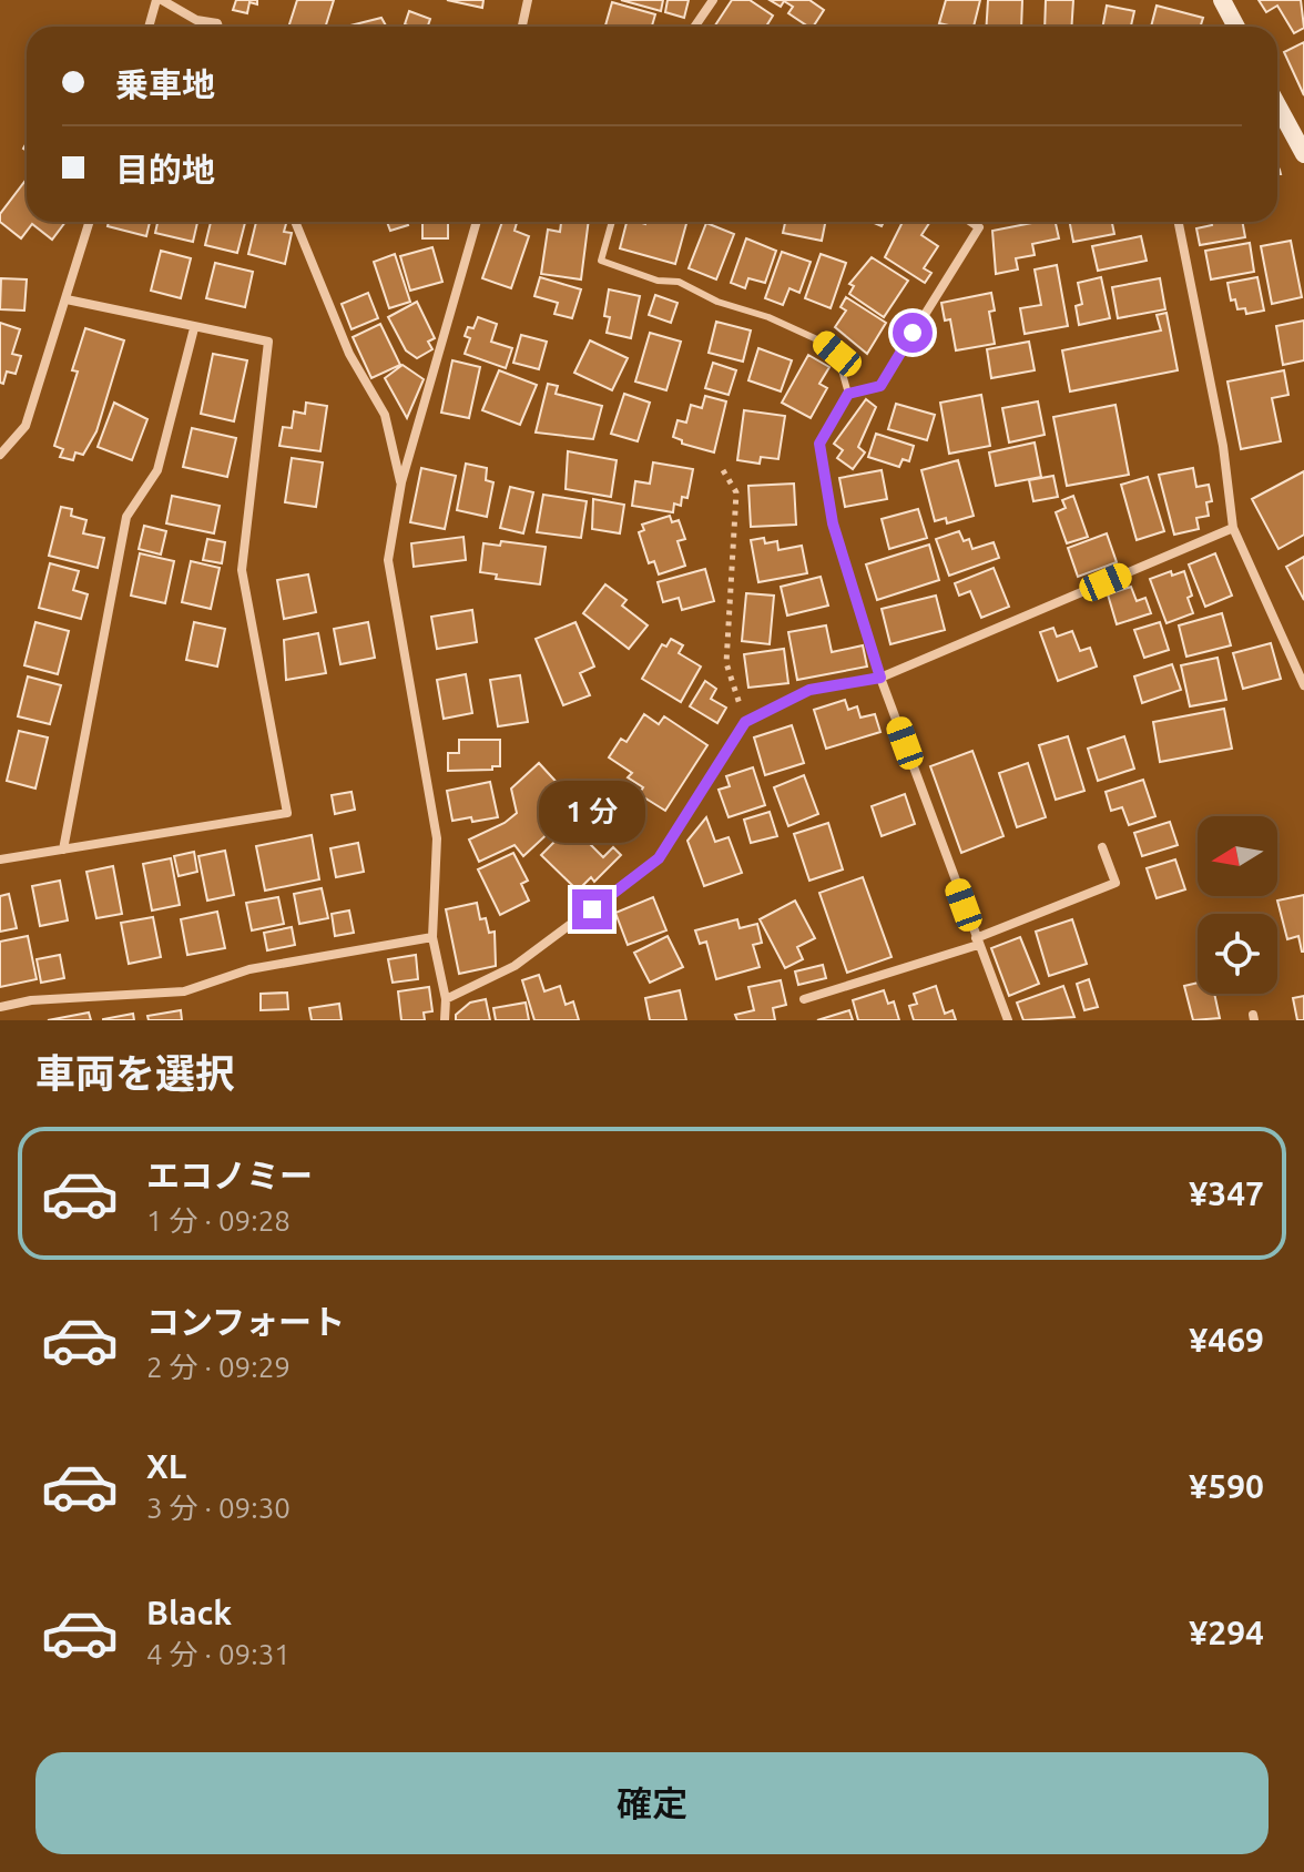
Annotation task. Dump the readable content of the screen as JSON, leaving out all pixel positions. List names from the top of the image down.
{
  "north": "left",
  "page": {
    "banner": ["乗車地", "目的地"],
    "bubble": "1 分",
    "heading": "車両を選択",
    "list": [
      {
        "name": "エコノミー",
        "note": "1 分 · 09:28",
        "value": "¥347"
      },
      {
        "name": "コンフォート",
        "note": "2 分 · 09:29",
        "value": "¥469"
      },
      {
        "name": "XL",
        "note": "3 分 · 09:30",
        "value": "¥590"
      },
      {
        "name": "Black",
        "note": "4 分 · 09:31",
        "value": "¥294"
      }
    ],
    "buttons": "確定"
  }
}
